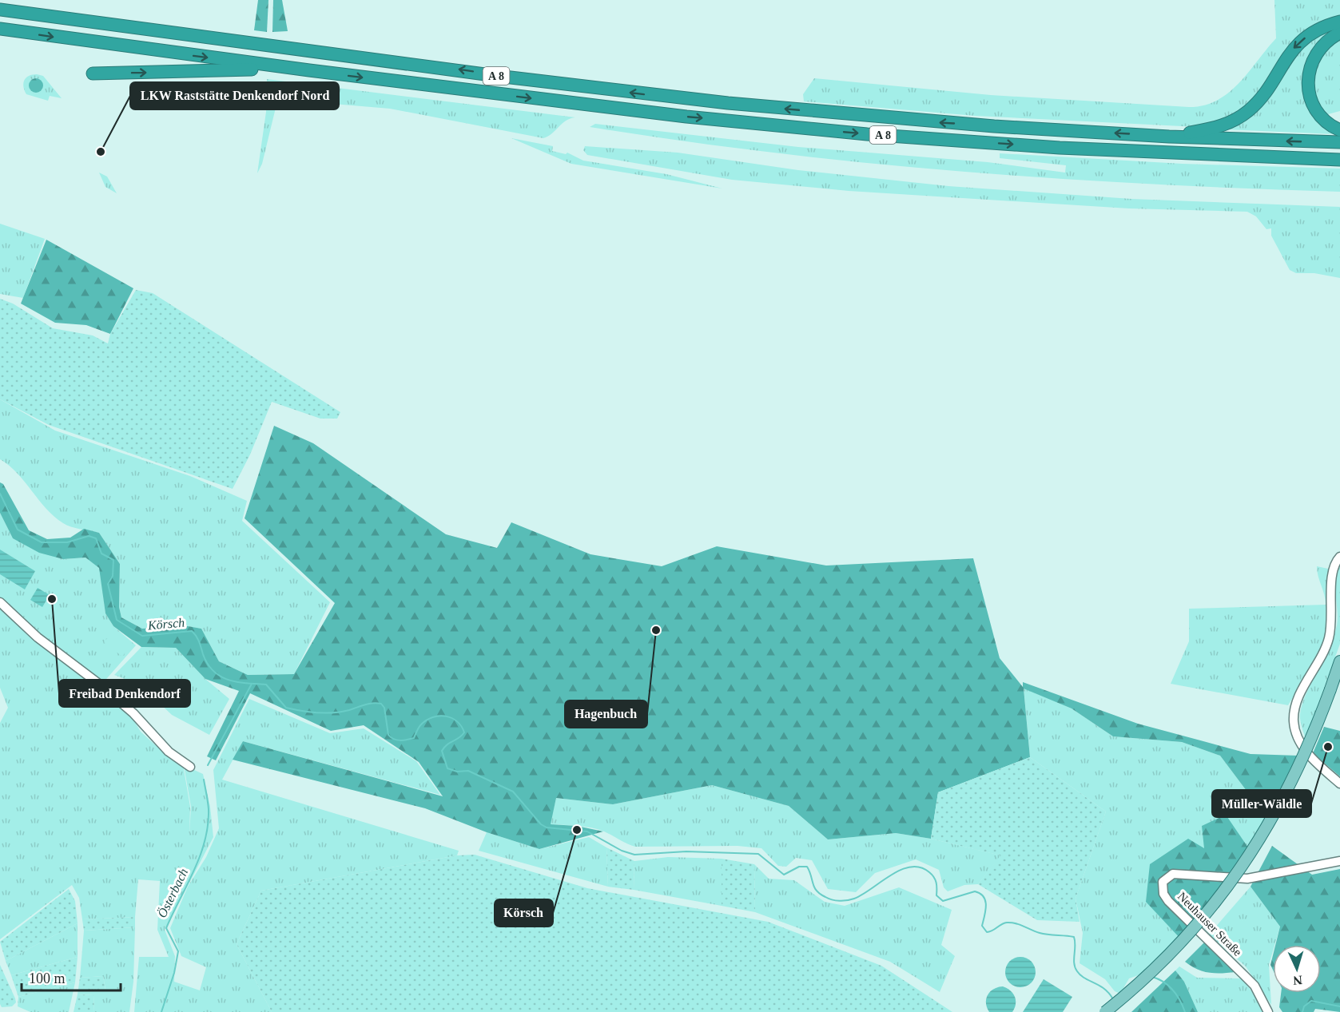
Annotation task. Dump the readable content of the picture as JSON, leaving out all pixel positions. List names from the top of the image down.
{
  "streets": {
    "highway": ["A 8"],
    "street": ["Neuhauser Straße"]
  },
  "water": ["Körsch", "Österbach"],
  "places": [
    "LKW Raststätte Denkendorf Nord",
    "Freibad Denkendorf",
    "Hagenbuch",
    "Müller-Wäldle",
    "Körsch"
  ],
  "scale_bar": "100 m",
  "north": "bottom"
}
